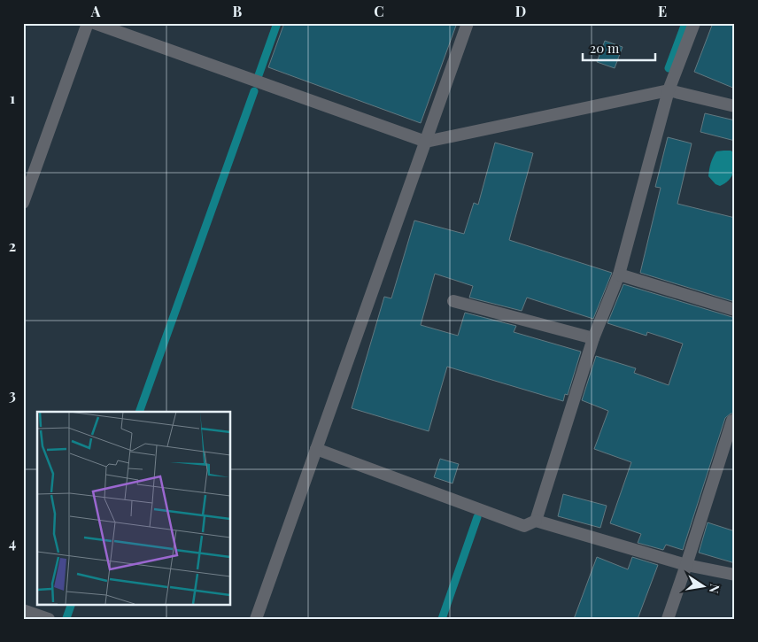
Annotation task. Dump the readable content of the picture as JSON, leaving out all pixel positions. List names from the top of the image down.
{
  "scale_bar": "20 m",
  "north": "right",
  "grid": {
    "columns": [
      "A",
      "B",
      "C",
      "D",
      "E"
    ],
    "rows": [
      "1",
      "2",
      "3",
      "4"
    ]
  }
}
